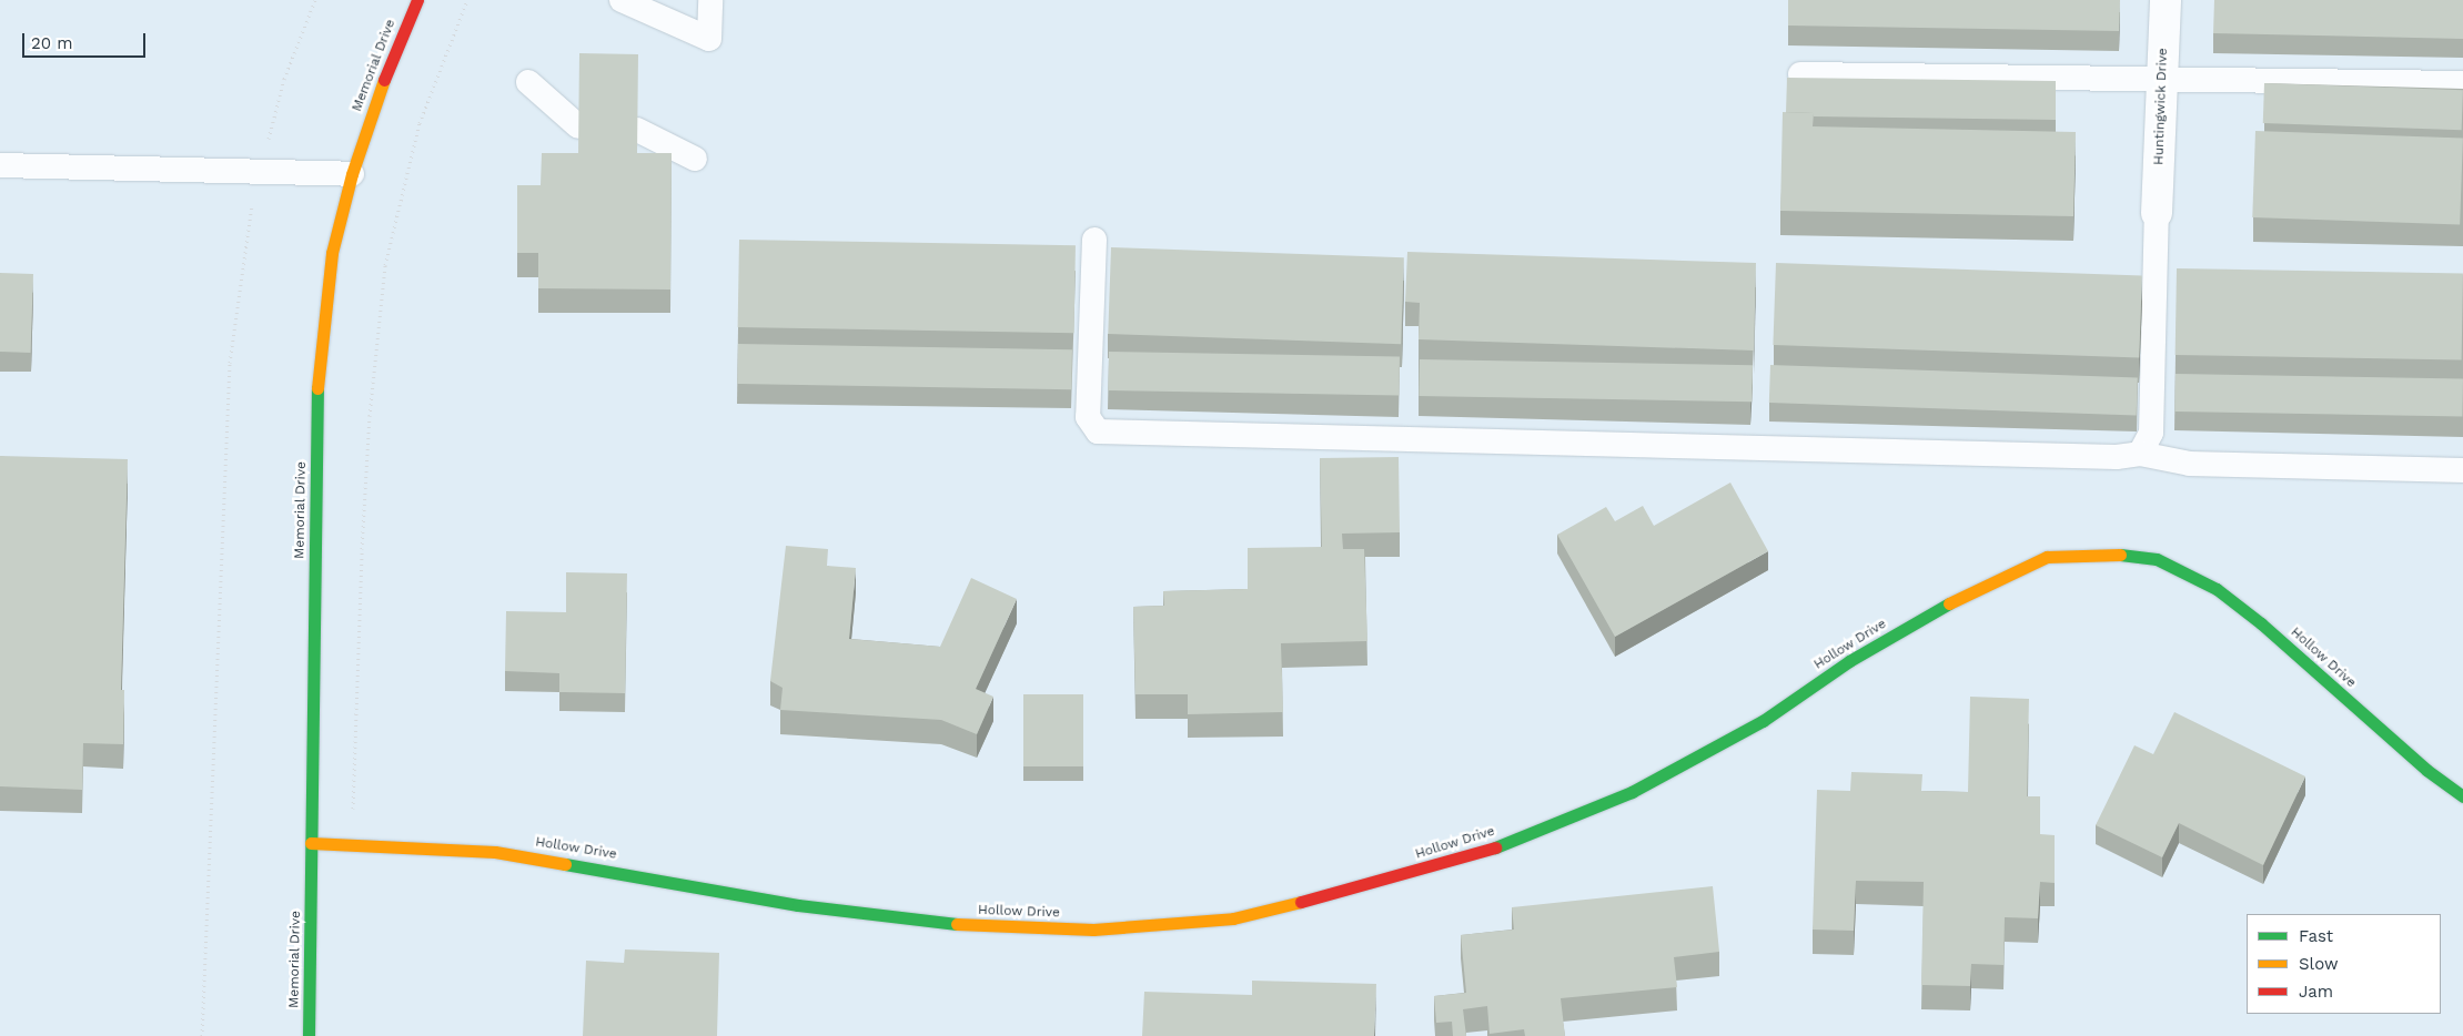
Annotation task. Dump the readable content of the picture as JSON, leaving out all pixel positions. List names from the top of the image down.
{
  "streets": {
    "street": ["Memorial Drive", "Huntingwick Drive", "Hollow Drive"]
  },
  "crossings": [
    ["Memorial Drive", "Hollow Drive"]
  ],
  "legend": ["Fast", "Slow", "Jam"],
  "scale_bar": "20 m"
}
